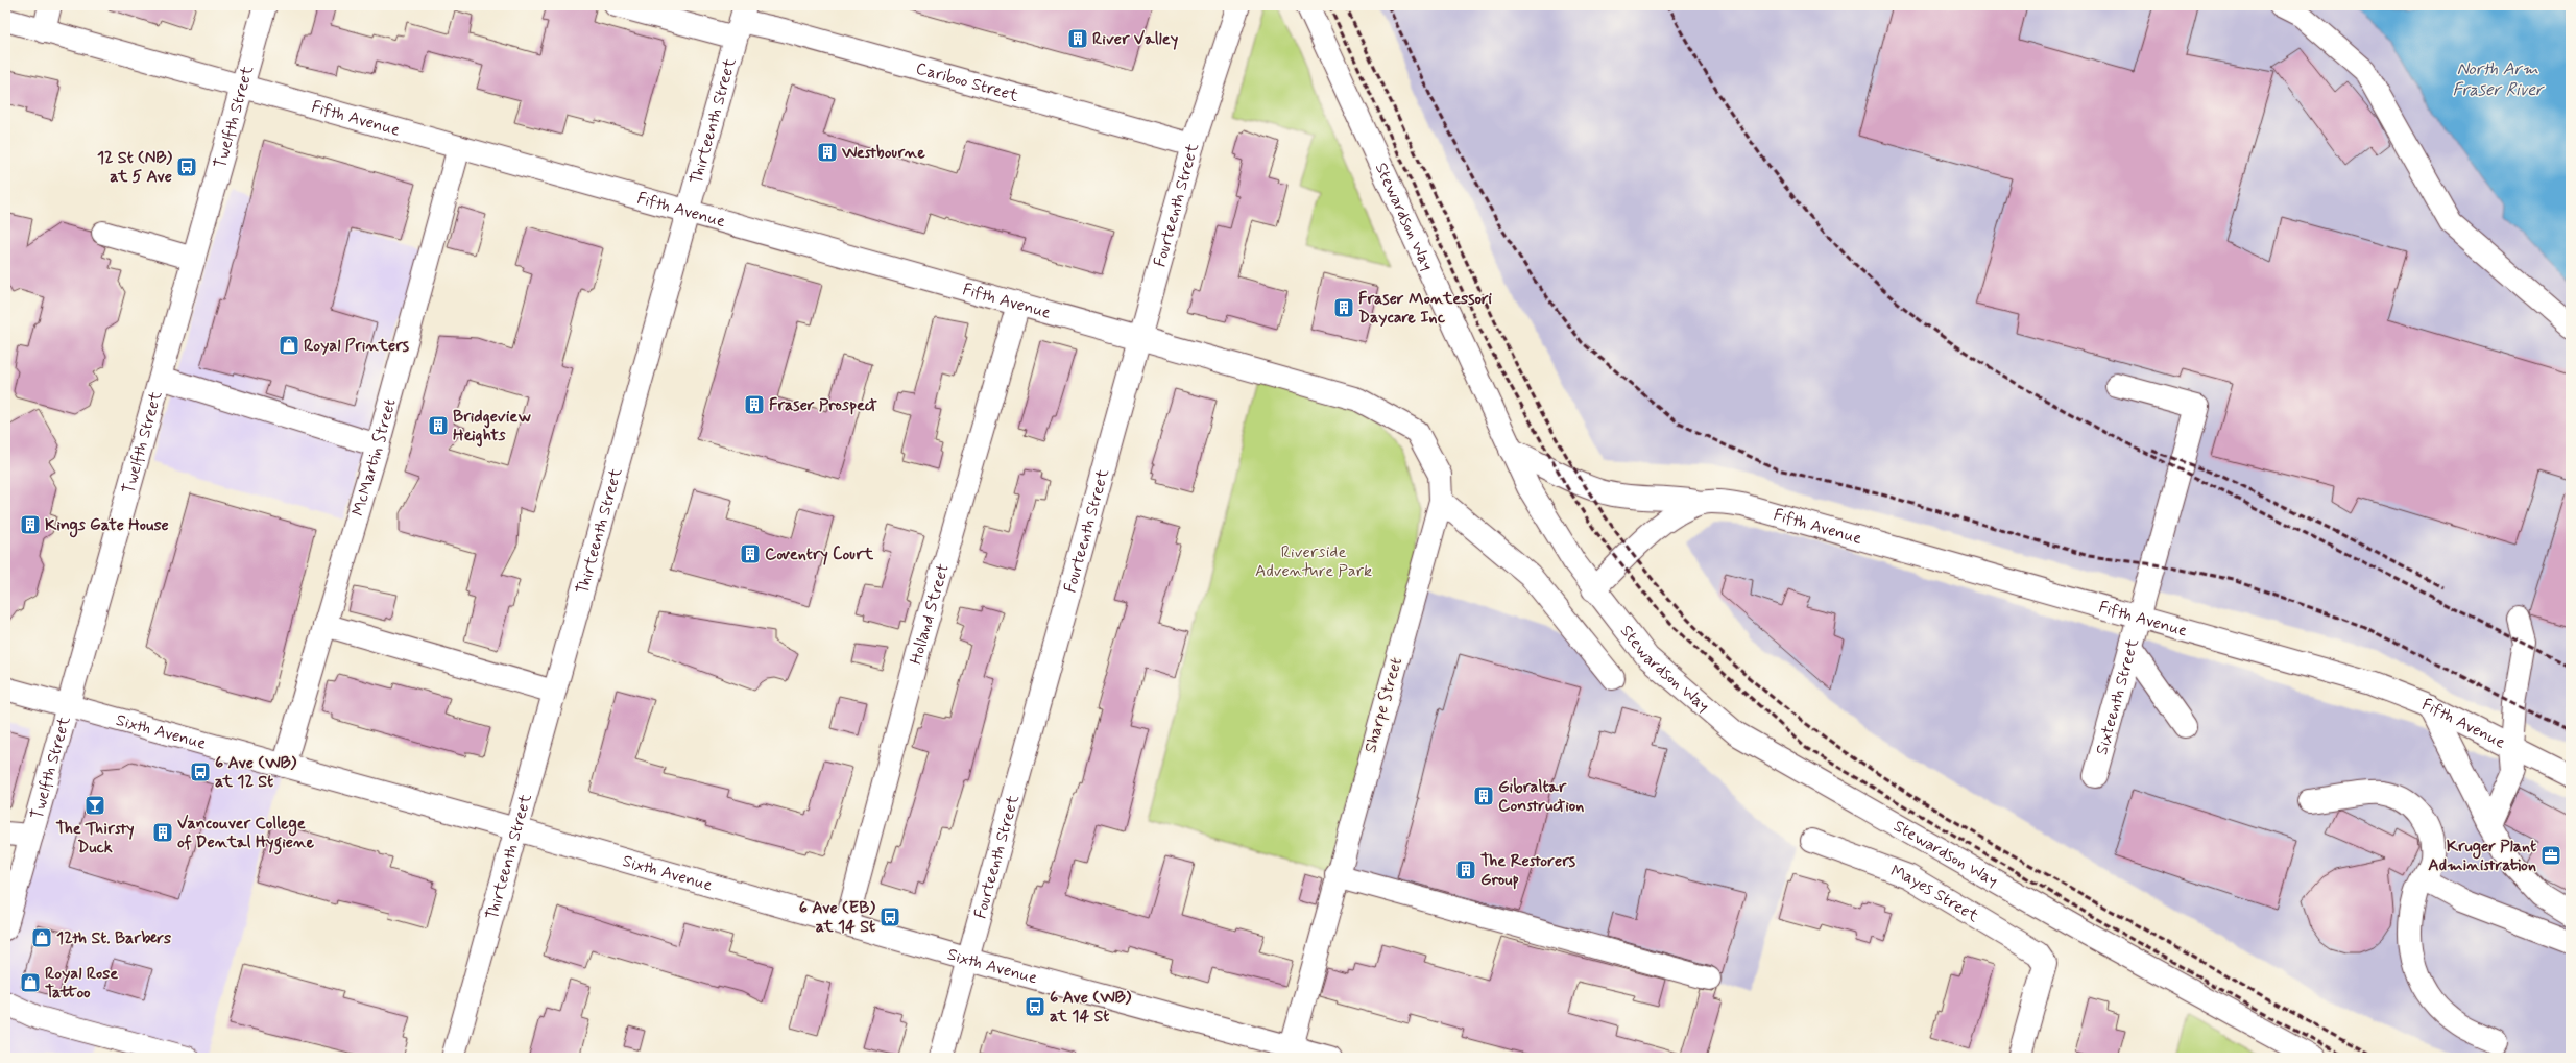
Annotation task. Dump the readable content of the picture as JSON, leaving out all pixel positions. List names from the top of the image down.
{
  "streets": {
    "street": [
      "Cariboo Street",
      "Twelfth Street",
      "Fifth Avenue",
      "Thirteenth Street",
      "Fourteenth Street",
      "Stewardson Way",
      "McMartin Street",
      "Holland Street",
      "Sixteenth Street",
      "Sharpe Street",
      "Sixth Avenue",
      "Mayes Street"
    ]
  },
  "crossings": [
    ["Cariboo Street", "Thirteenth Street"],
    ["Cariboo Street", "Fourteenth Street"],
    ["Twelfth Street", "Fifth Avenue"],
    ["Twelfth Street", "Sixth Avenue"],
    ["Fifth Avenue", "Thirteenth Street"],
    ["Fifth Avenue", "Fourteenth Street"],
    ["Fifth Avenue", "Stewardson Way"],
    ["Fifth Avenue", "McMartin Street"],
    ["Fifth Avenue", "Holland Street"],
    ["Fifth Avenue", "Sixteenth Street"],
    ["Fifth Avenue", "Sharpe Street"],
    ["Thirteenth Street", "Sixth Avenue"],
    ["Fourteenth Street", "Sixth Avenue"],
    ["McMartin Street", "Sixth Avenue"],
    ["Holland Street", "Sixth Avenue"],
    ["Sharpe Street", "Sixth Avenue"]
  ],
  "water": ["North Arm Fraser River"],
  "parks": ["Riverside Adventure Park"],
  "places": {
    "building": [
      "River Valley",
      "Westbourne",
      "Fraser Montessori Daycare Inc",
      "Fraser Prospect",
      "Bridgeview Heights",
      "Kings Gate House",
      "Coventry Court",
      "Gibraltar Construction",
      "Vancouver College of Dental Hygiene",
      "The Restorers Group"
    ],
    "bus stop": [
      "12 St (NB) at 5 Ave",
      "6 Ave (WB) at 12 St",
      "6 Ave (EB) at 14 St",
      "6 Ave (WB) at 14 St"
    ],
    "shop": ["Royal Printers", "12th St. Barbers", "Royal Rose Tattoo"],
    "bar": ["The Thirsty Duck"],
    "office": ["Kruger Plant Administration"]
  }
}
